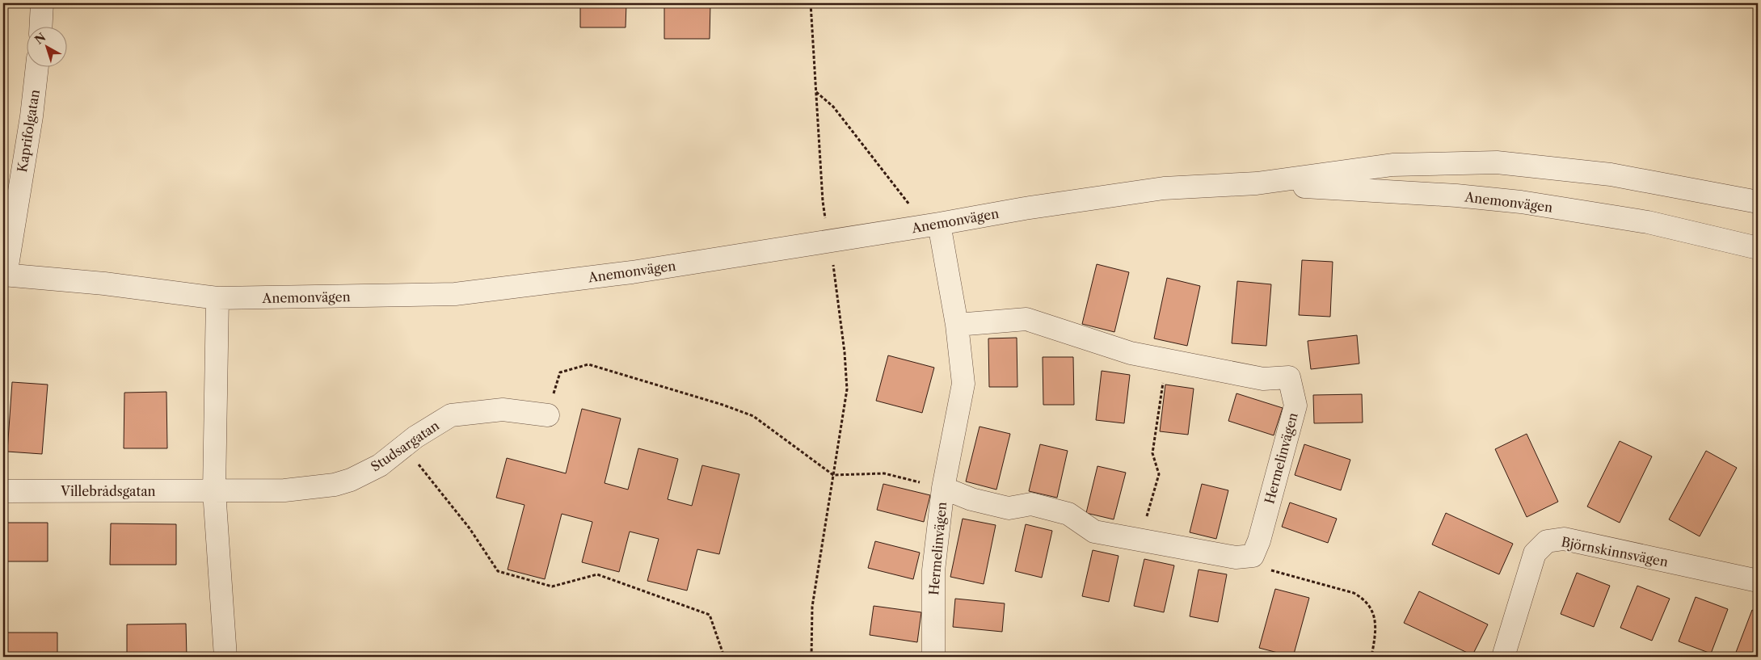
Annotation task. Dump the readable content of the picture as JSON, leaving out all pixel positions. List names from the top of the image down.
{
  "streets": {
    "street": [
      "Kaprifolgatan",
      "Anemonvägen",
      "Studsargatan",
      "Hermelinvägen",
      "Villebrådsgatan",
      "Björnskinnsvägen"
    ]
  },
  "crossings": [
    ["Kaprifolgatan", "Anemonvägen"],
    ["Anemonvägen", "Hermelinvägen"],
    ["Studsargatan", "Villebrådsgatan"]
  ],
  "north": "top left"
}
